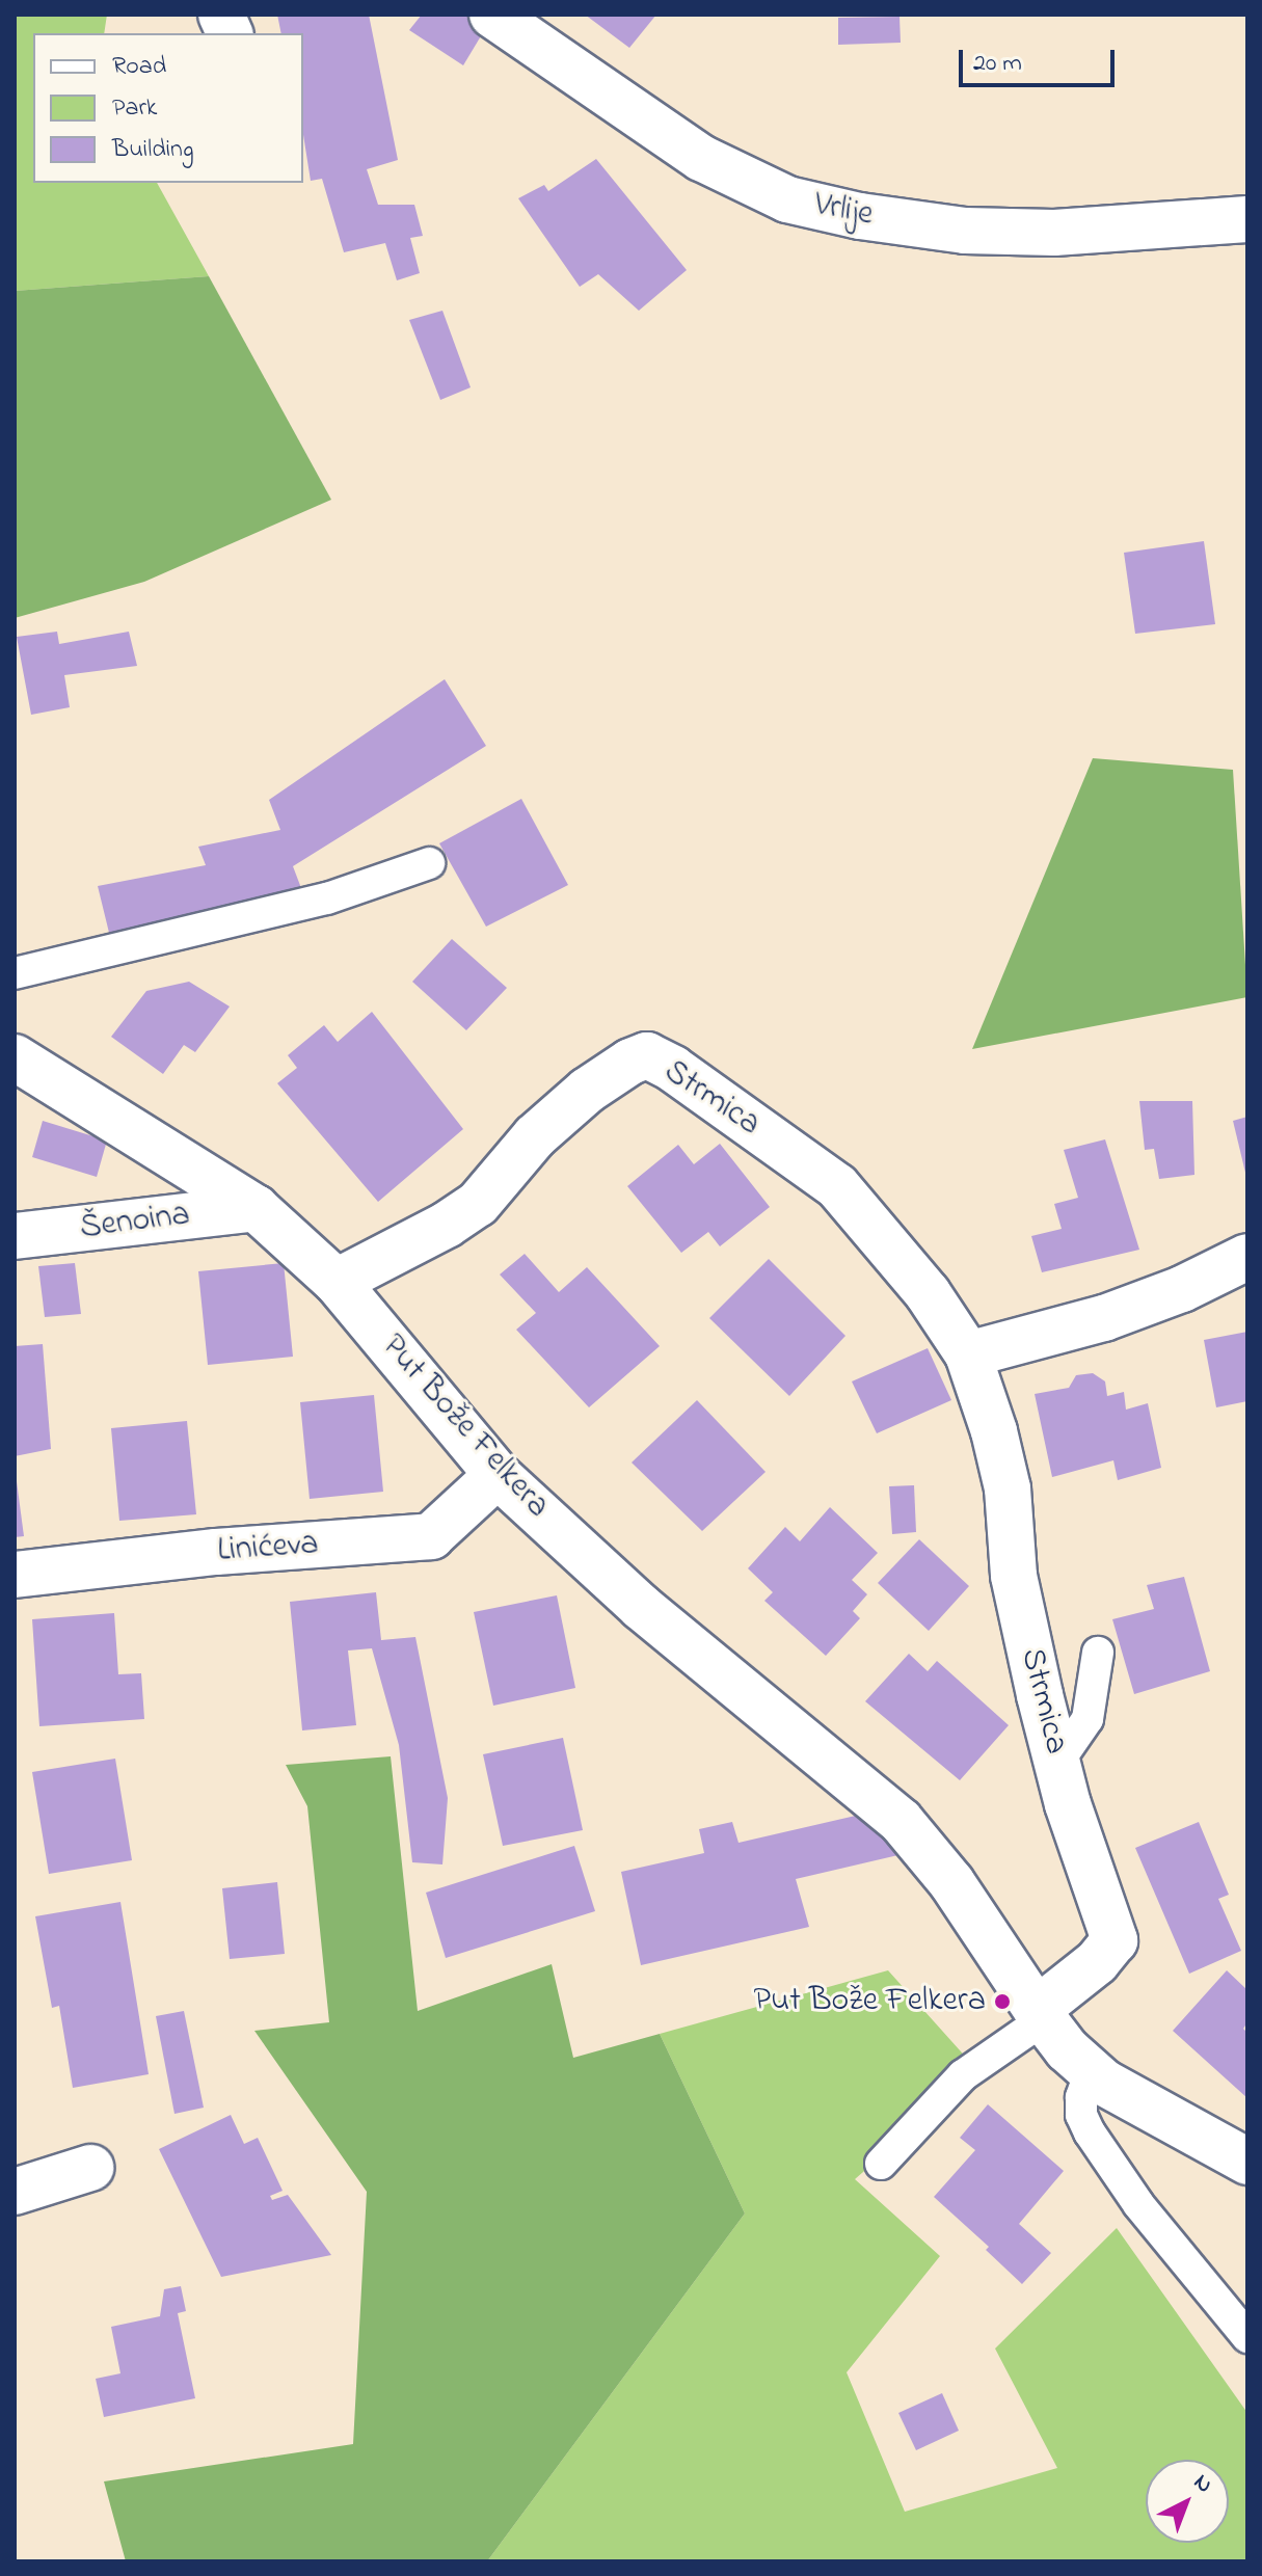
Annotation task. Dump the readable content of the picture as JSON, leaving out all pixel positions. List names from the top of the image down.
{
  "streets": {
    "street": [
      "Vrlije",
      "Strmica",
      "Šenoina",
      "Put Bože Felkera",
      "Linićeva"
    ]
  },
  "crossings": [
    ["Strmica", "Put Bože Felkera"],
    ["Šenoina", "Put Bože Felkera"],
    ["Put Bože Felkera", "Linićeva"]
  ],
  "places": ["Put Bože Felkera"],
  "legend": ["Road", "Park", "Building"],
  "scale_bar": "20 m",
  "north": "top right"
}
